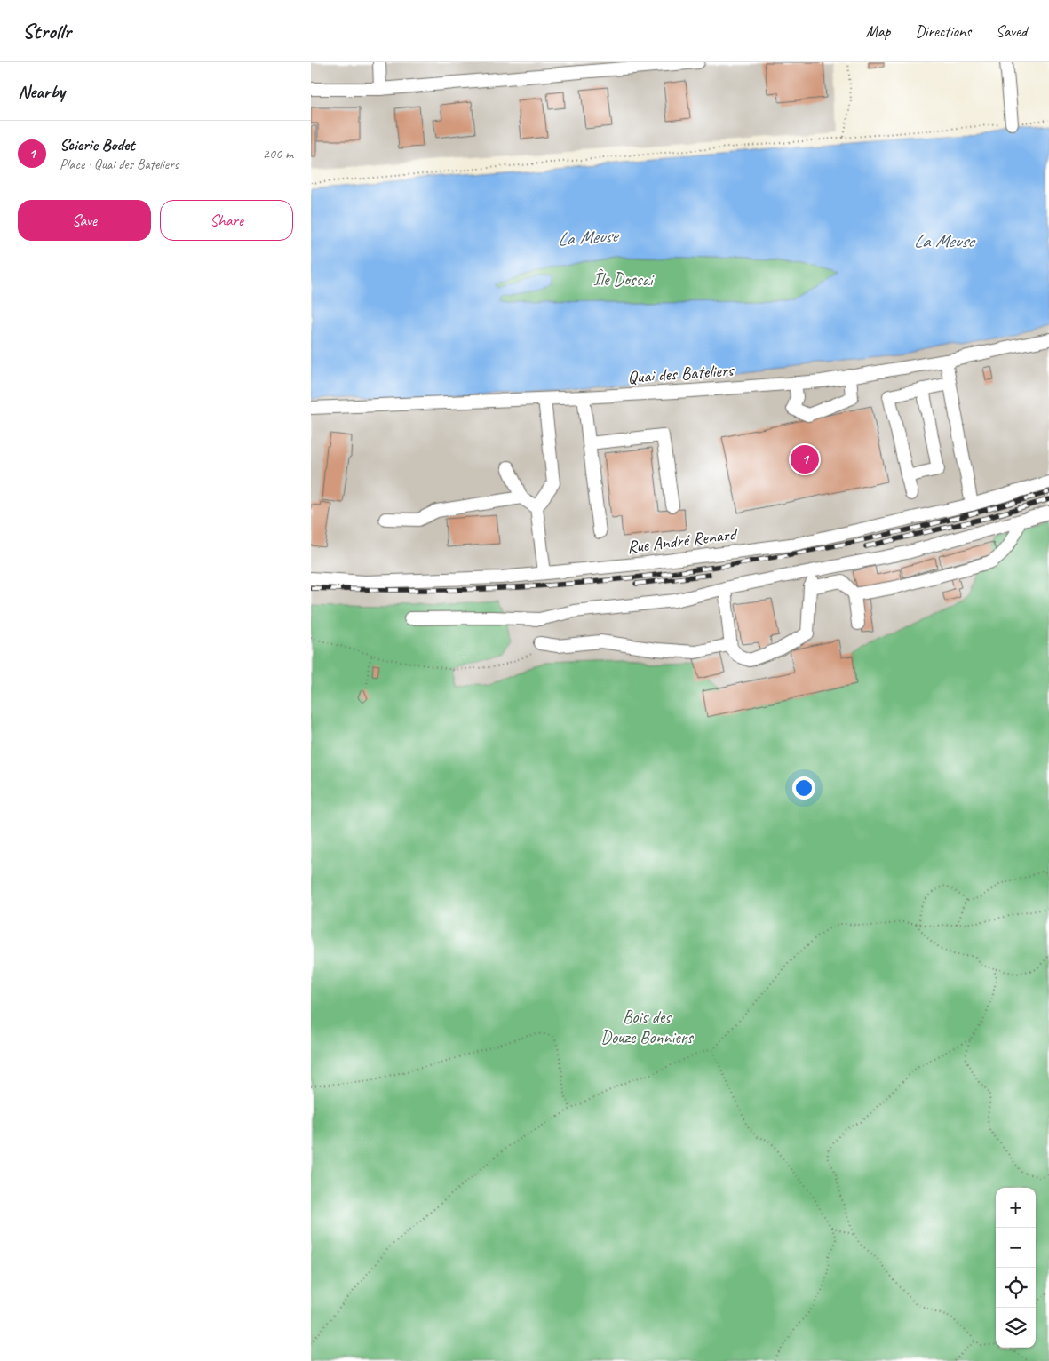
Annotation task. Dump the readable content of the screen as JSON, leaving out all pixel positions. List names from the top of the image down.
{
  "streets": {
    "street": ["Quai des Bateliers", "Rue André Renard"]
  },
  "water": ["La Meuse"],
  "parks": ["Île Dossai", "Bois des Douze Bonniers"],
  "page": {
    "header": "Strollr",
    "nav": ["Map", "Directions", "Saved"],
    "heading": "Nearby",
    "list": [
      {
        "mark": "1",
        "name": "Scierie Bodet",
        "note": "Place · Quai des Bateliers",
        "value": "200 m"
      }
    ],
    "buttons": ["Save", "Share"],
    "pins": "1",
    "map_buttons": ["+", "−"]
  }
}
